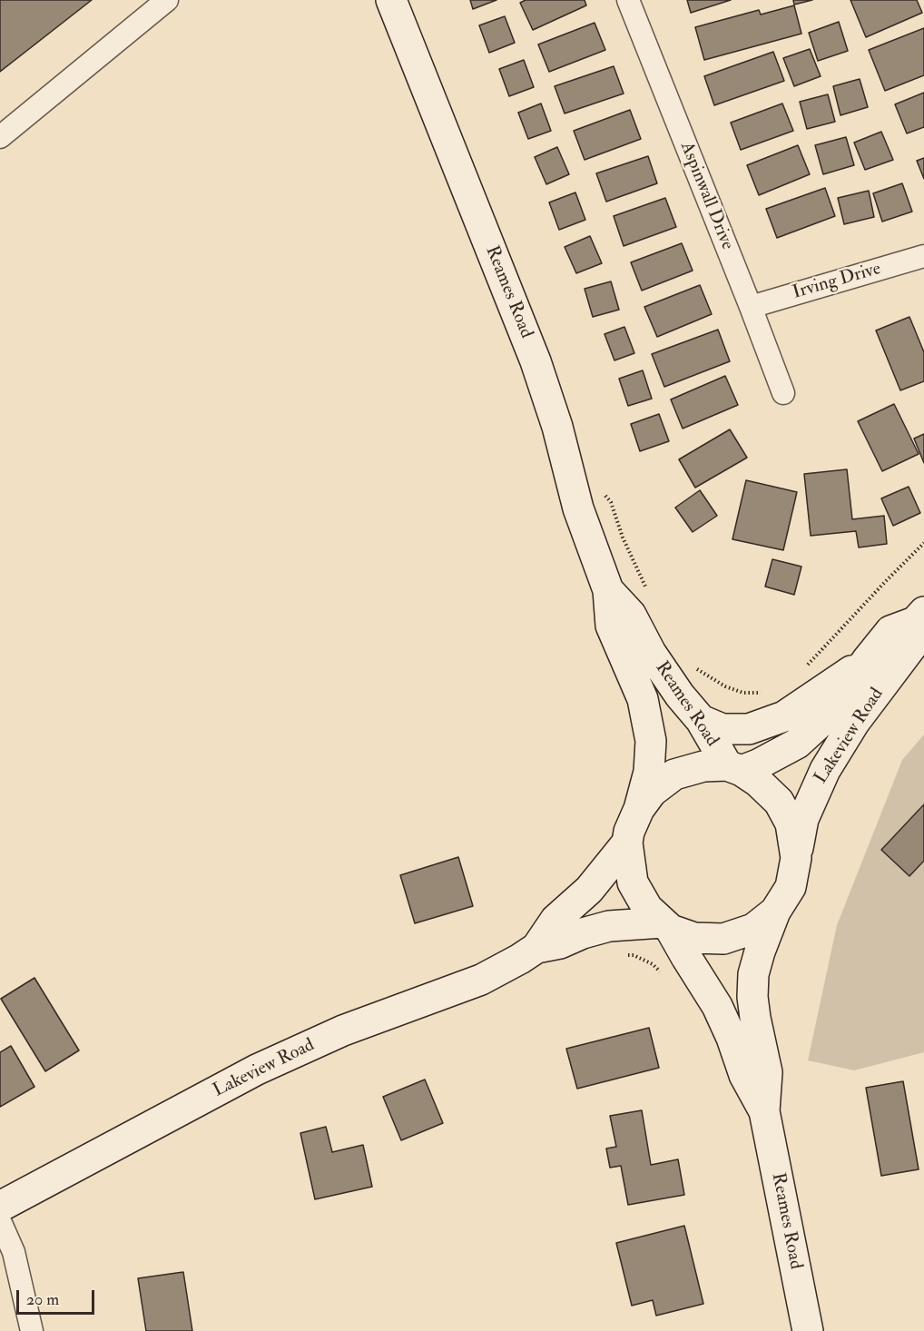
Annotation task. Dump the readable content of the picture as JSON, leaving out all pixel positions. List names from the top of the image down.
{
  "streets": {
    "main road": ["Reames Road", "Lakeview Road"],
    "street": ["Aspinwall Drive", "Irving Drive"]
  },
  "crossings": [
    ["Aspinwall Drive", "Irving Drive"],
    ["Reames Road", "Lakeview Road"]
  ],
  "scale_bar": "20 m"
}
